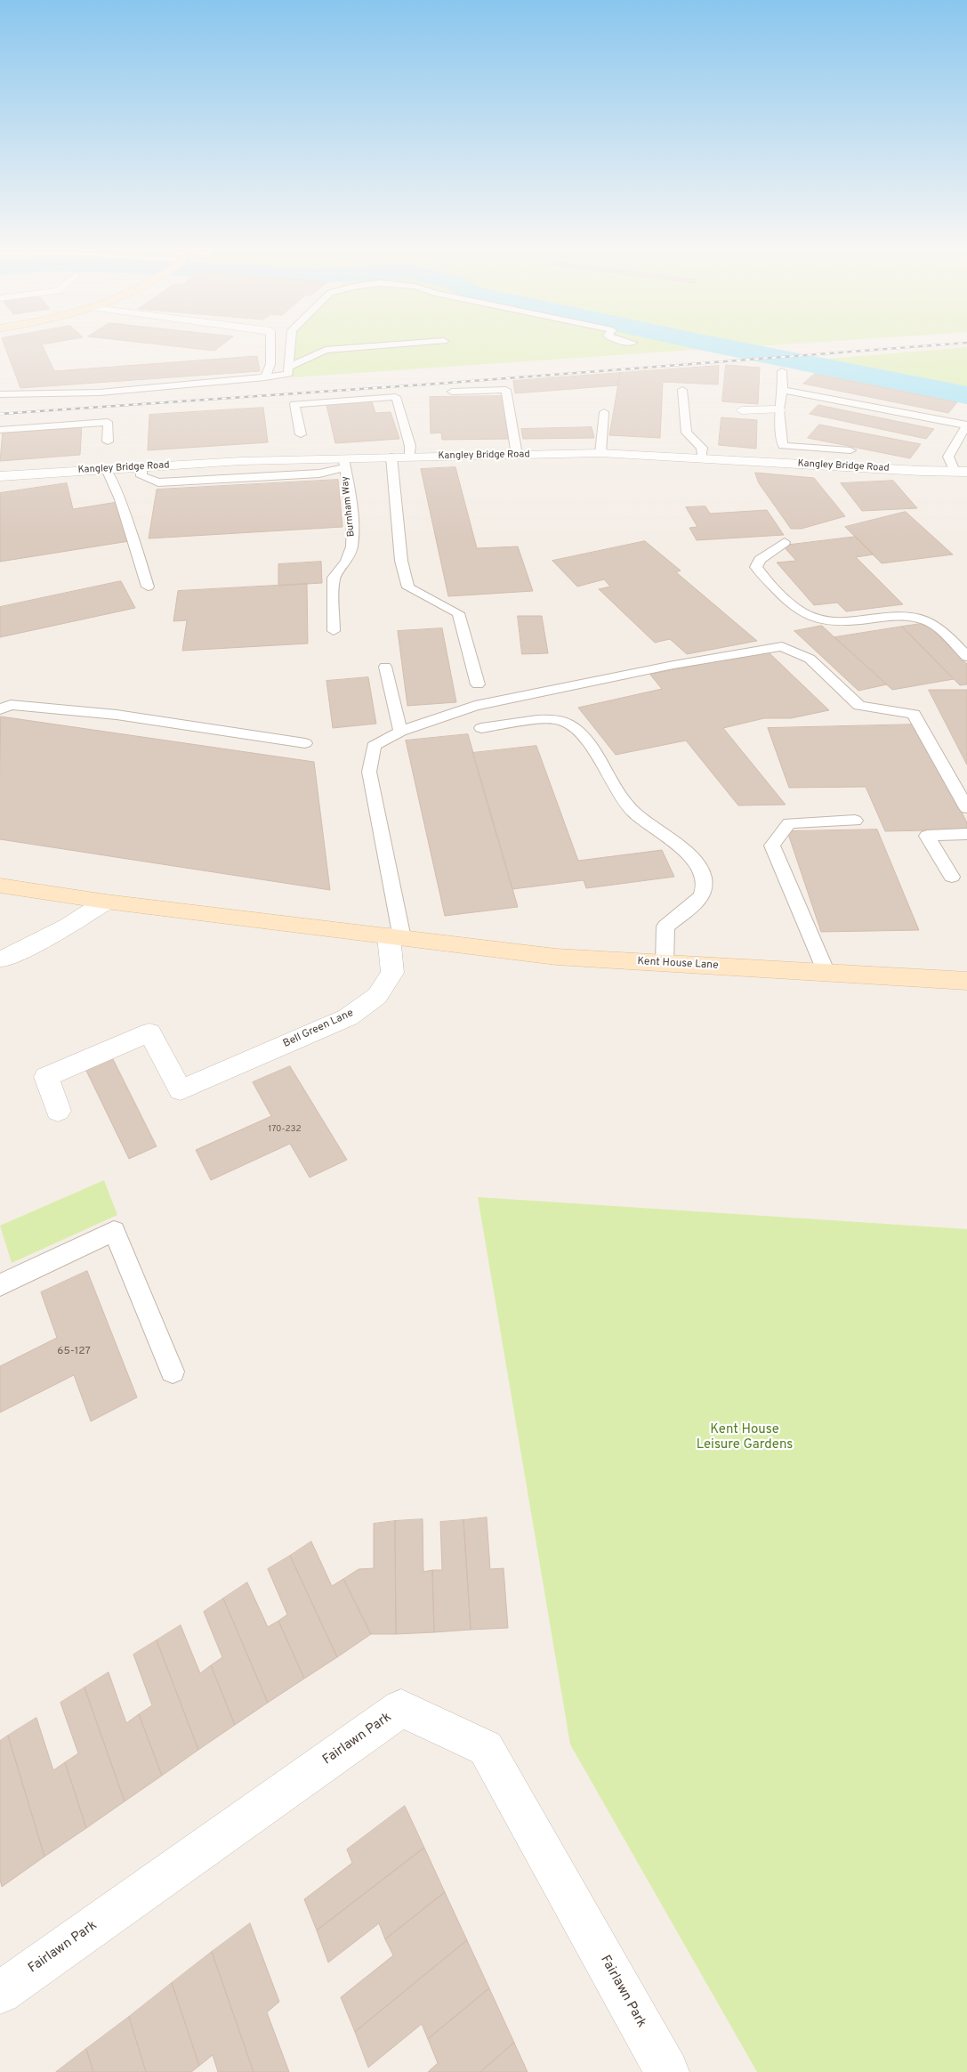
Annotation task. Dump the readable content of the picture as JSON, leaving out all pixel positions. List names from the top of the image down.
{
  "streets": {
    "street": [
      "Kangley Bridge Road",
      "Kent House Lane",
      "Bell Green Lane",
      "Fairlawn Park"
    ],
    "lane": ["Burnham Way"]
  },
  "crossings": [
    ["Kangley Bridge Road", "Burnham Way"],
    ["Kent House Lane", "Bell Green Lane"]
  ],
  "parks": ["Kent House Leisure Gardens"],
  "house_numbers": ["170-232", "65-127"]
}
